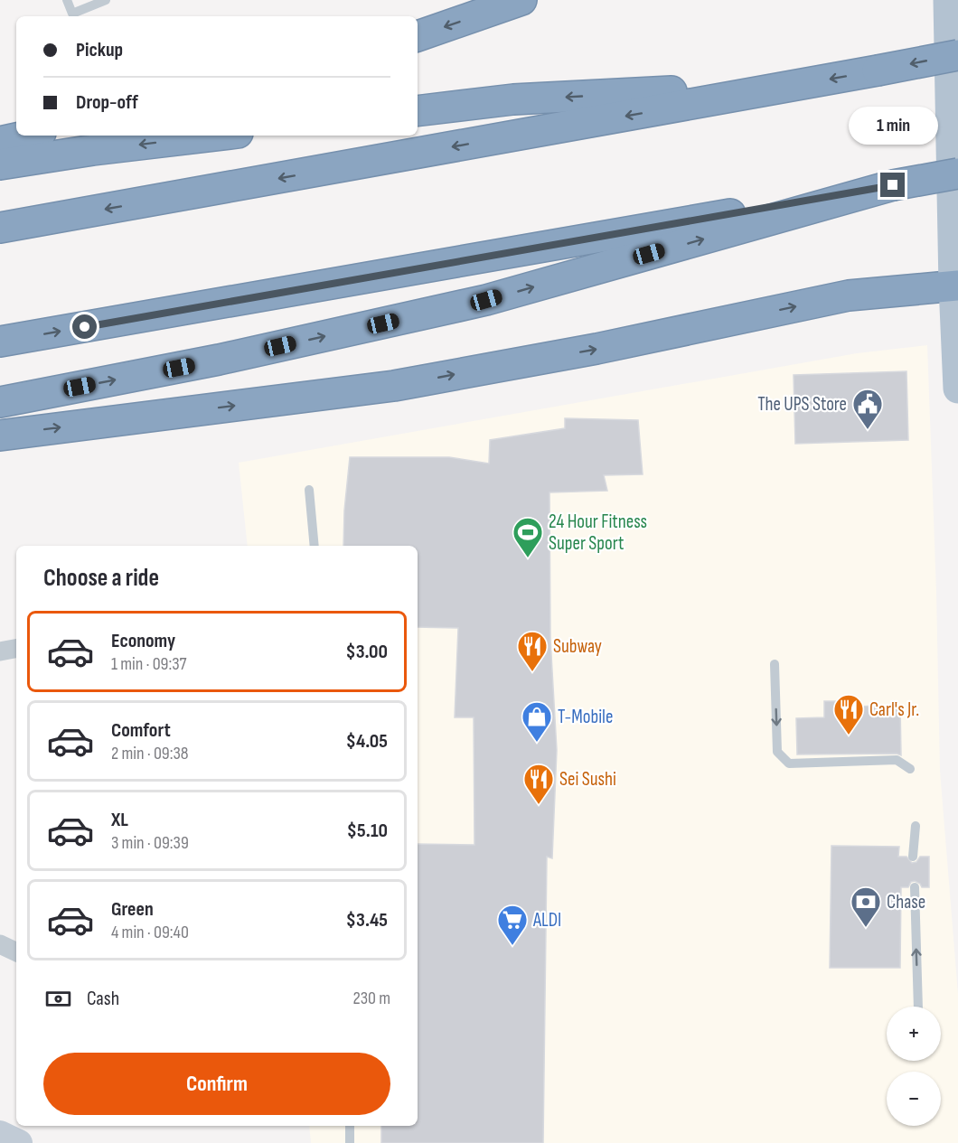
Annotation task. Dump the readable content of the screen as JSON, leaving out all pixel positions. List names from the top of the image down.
{
  "places": {
    "public building": ["The UPS Store"],
    "sports": ["24 Hour Fitness Super Sport"],
    "restaurant": ["Subway", "Carl's Jr.", "Sei Sushi"],
    "shop": ["T-Mobile"],
    "bank": ["Chase"],
    "supermarket": ["ALDI"]
  },
  "page": {
    "banner": ["Pickup", "Drop-off"],
    "bubble": "1 min",
    "heading": "Choose a ride",
    "list": [
      {
        "name": "Economy",
        "note": "1 min · 09:37",
        "value": "$3.00"
      },
      {
        "name": "Comfort",
        "note": "2 min · 09:38",
        "value": "$4.05"
      },
      {
        "name": "XL",
        "note": "3 min · 09:39",
        "value": "$5.10"
      },
      {
        "name": "Green",
        "note": "4 min · 09:40",
        "value": "$3.45"
      }
    ],
    "pay": ["Cash", "230 m"],
    "map_buttons": ["+", "−"],
    "buttons": "Confirm"
  }
}
